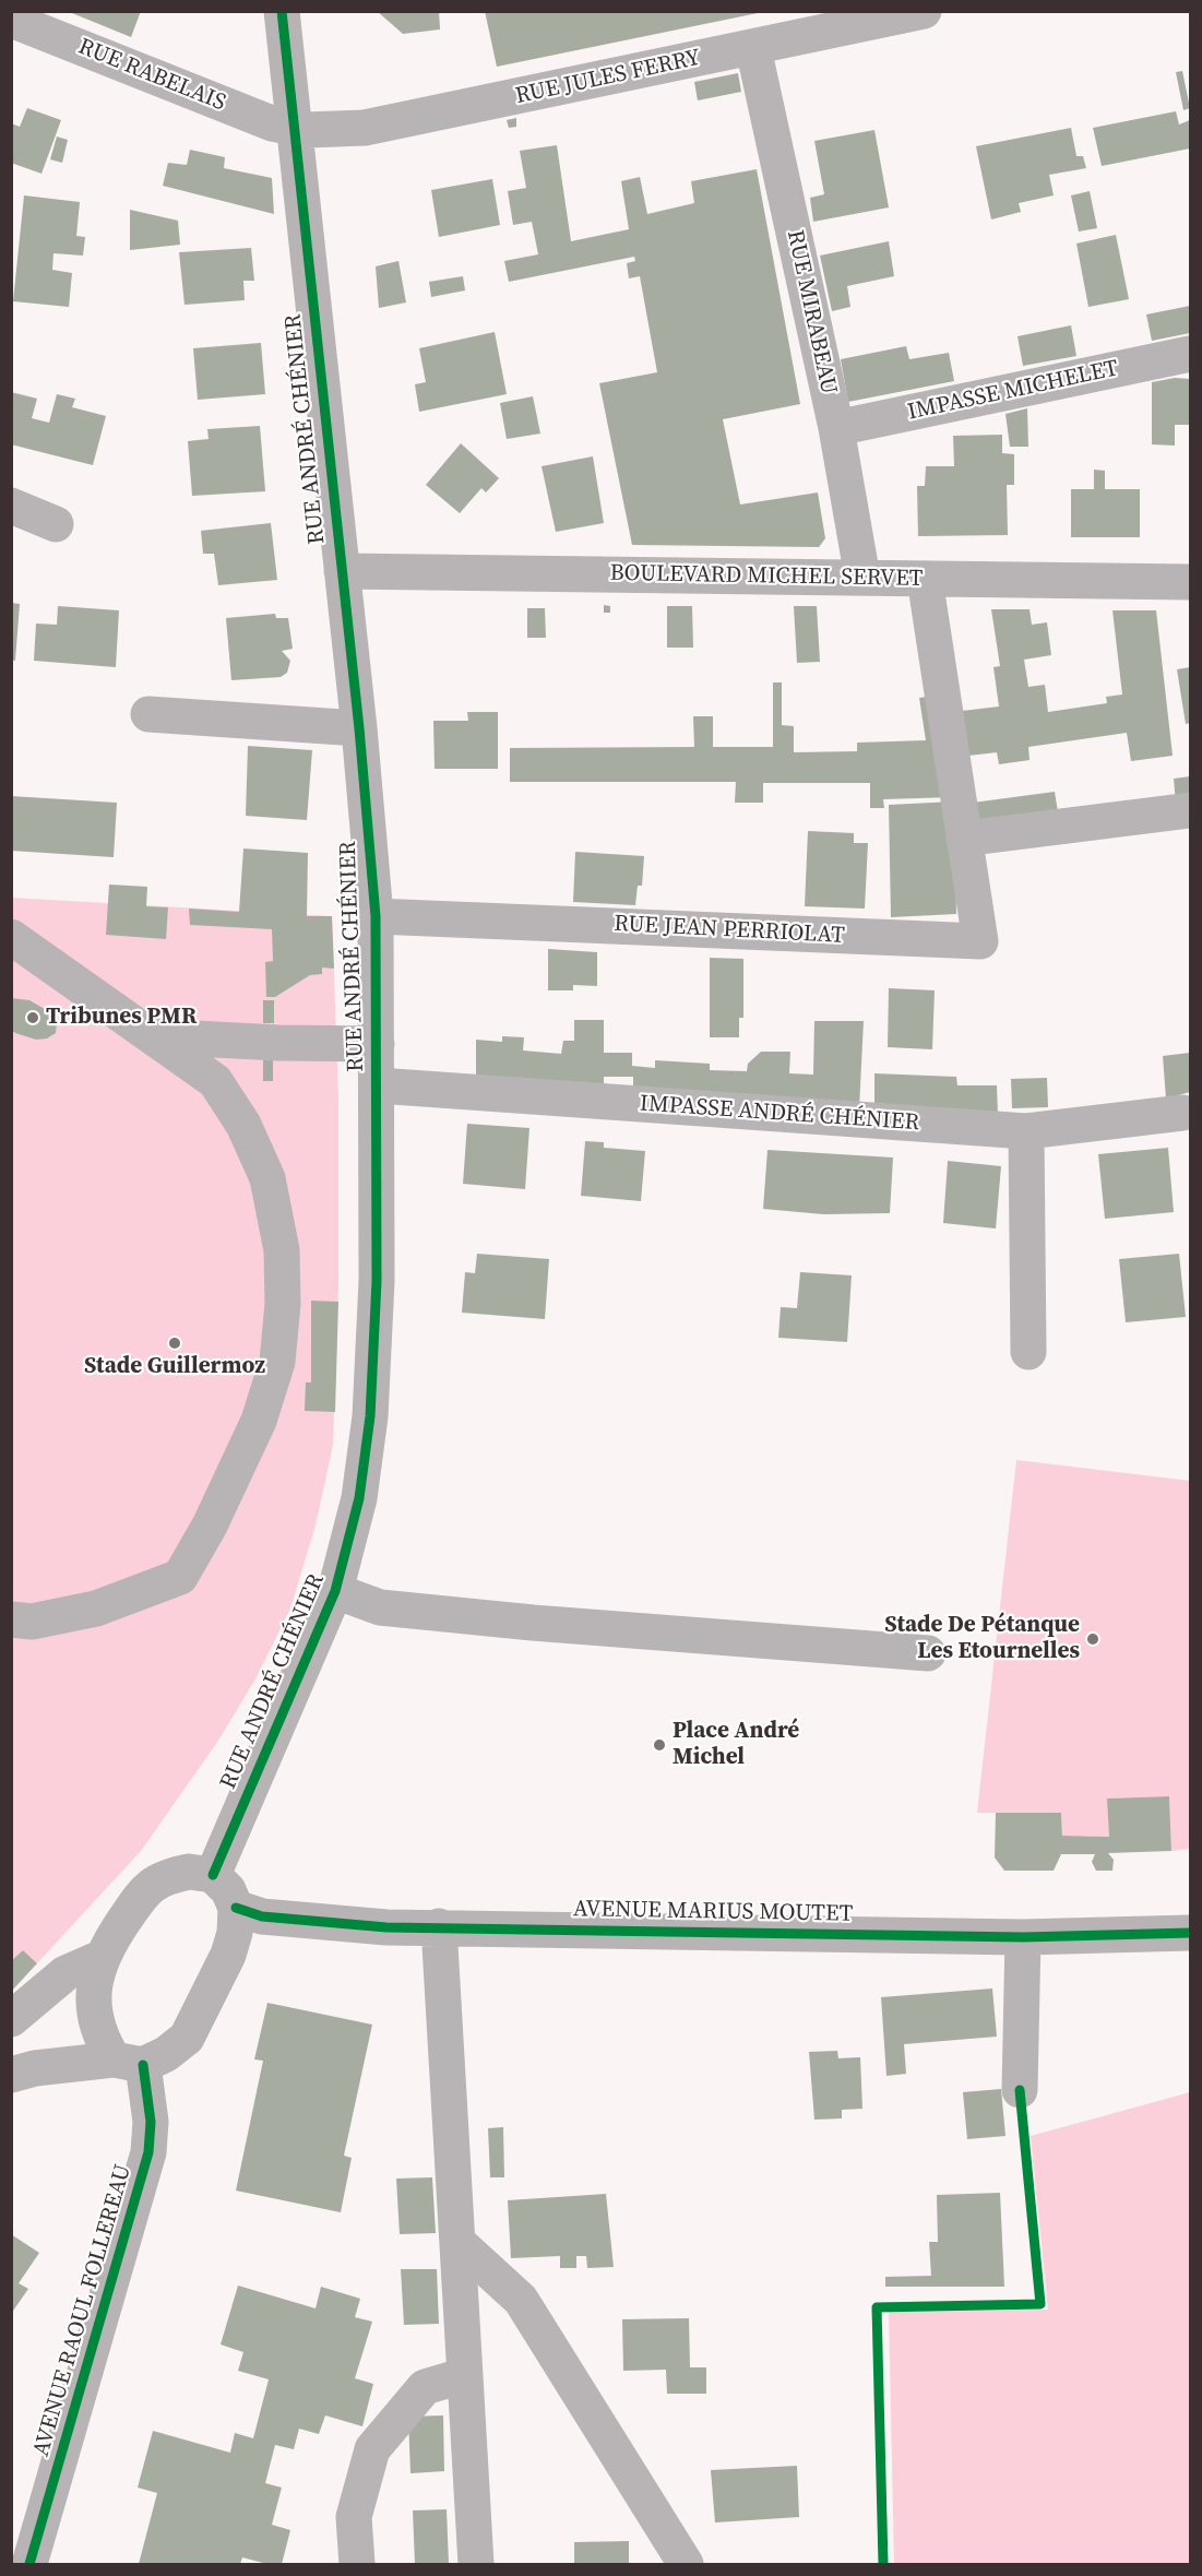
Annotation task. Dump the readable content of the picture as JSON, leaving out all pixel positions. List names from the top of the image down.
{
  "streets": {
    "street": [
      "RUE RABELAIS",
      "RUE JULES FERRY",
      "RUE MIRABEAU",
      "IMPASSE MICHELET",
      "RUE ANDRÉ CHÉNIER",
      "BOULEVARD MICHEL SERVET",
      "RUE JEAN PERRIOLAT",
      "IMPASSE ANDRÉ CHÉNIER",
      "AVENUE MARIUS MOUTET",
      "AVENUE RAOUL FOLLEREAU"
    ]
  },
  "crossings": [
    ["RUE RABELAIS", "RUE JULES FERRY"],
    ["RUE RABELAIS", "RUE ANDRÉ CHÉNIER"],
    ["RUE JULES FERRY", "RUE MIRABEAU"],
    ["RUE JULES FERRY", "RUE ANDRÉ CHÉNIER"],
    ["RUE MIRABEAU", "IMPASSE MICHELET"],
    ["RUE MIRABEAU", "BOULEVARD MICHEL SERVET"],
    ["RUE ANDRÉ CHÉNIER", "BOULEVARD MICHEL SERVET"],
    ["RUE ANDRÉ CHÉNIER", "RUE JEAN PERRIOLAT"],
    ["RUE ANDRÉ CHÉNIER", "IMPASSE ANDRÉ CHÉNIER"],
    ["RUE ANDRÉ CHÉNIER", "AVENUE MARIUS MOUTET"],
    ["RUE ANDRÉ CHÉNIER", "AVENUE RAOUL FOLLEREAU"],
    ["BOULEVARD MICHEL SERVET", "RUE JEAN PERRIOLAT"],
    ["AVENUE MARIUS MOUTET", "AVENUE RAOUL FOLLEREAU"]
  ],
  "places": [
    "Tribunes PMR",
    "Stade Guillermoz",
    "Stade De Pétanque Les Etournelles",
    "Place André Michel"
  ]
}
